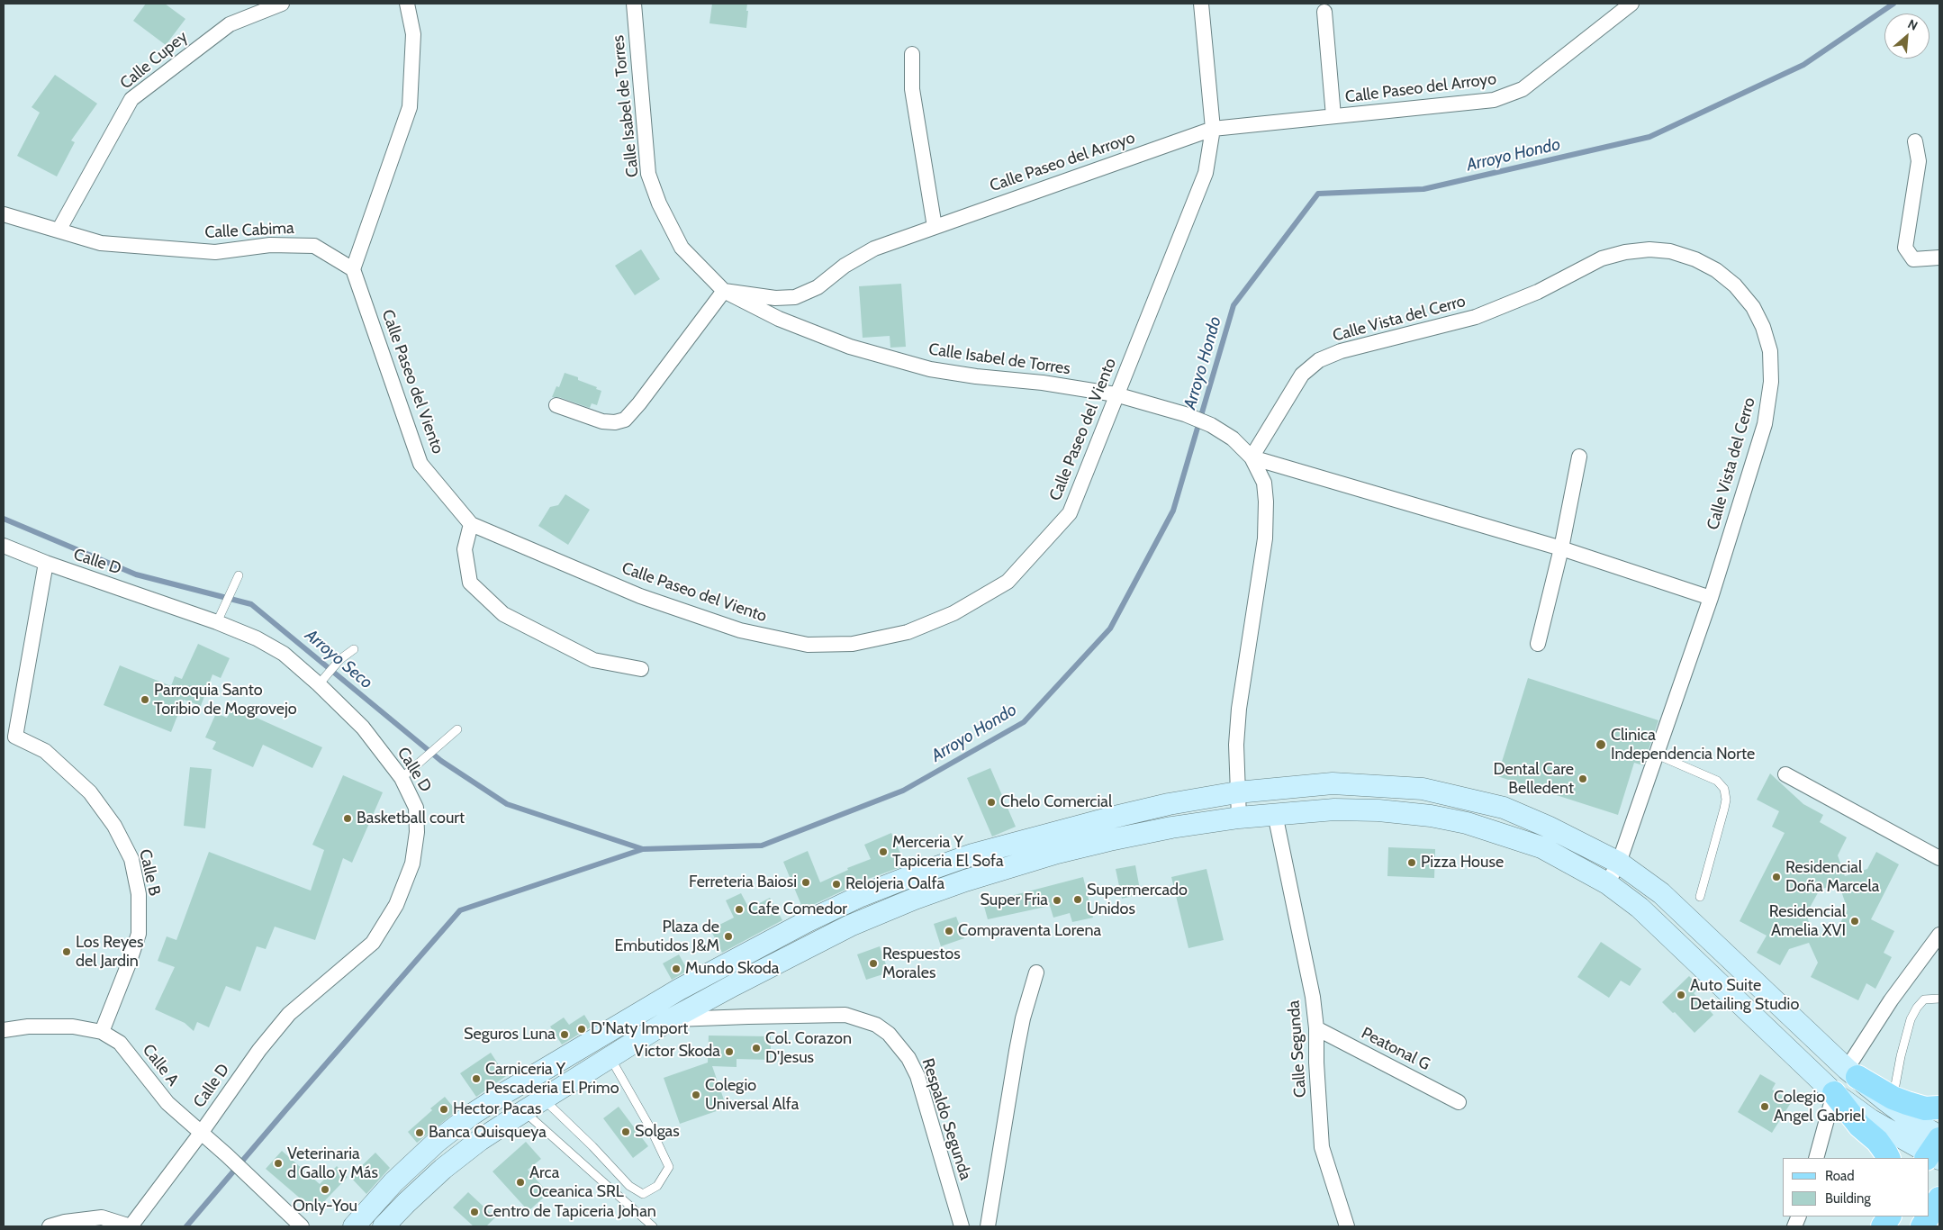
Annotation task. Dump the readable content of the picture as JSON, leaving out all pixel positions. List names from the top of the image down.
{
  "streets": {
    "street": [
      "Calle Cupey",
      "Calle Paseo del Arroyo",
      "Calle Isabel de Torres",
      "Calle Cabima",
      "Calle Vista del Cerro",
      "Calle Paseo del Viento",
      "Calle D",
      "Calle B",
      "Calle Segunda",
      "Peatonal G",
      "Calle A",
      "Respaldo Segunda"
    ]
  },
  "crossings": [
    ["Calle Cupey", "Calle Cabima"],
    ["Calle Paseo del Arroyo", "Calle Isabel de Torres"],
    ["Calle Paseo del Arroyo", "Calle Paseo del Viento"],
    ["Calle Isabel de Torres", "Calle Vista del Cerro"],
    ["Calle Isabel de Torres", "Calle Paseo del Viento"],
    ["Calle Cabima", "Calle Paseo del Viento"],
    ["Calle D", "Calle B"],
    ["Calle D", "Calle A"],
    ["Calle B", "Calle A"],
    ["Calle Segunda", "Peatonal G"]
  ],
  "water": ["Arroyo Hondo", "Arroyo Seco"],
  "places": [
    "Parroquia Santo Toribio de Mogrovejo",
    "Clinica Independencia Norte",
    "Dental Care Belledent",
    "Chelo Comercial",
    "Basketball court",
    "Merceria Y Tapiceria El Sofa",
    "Pizza House",
    "Residencial Doña Marcela",
    "Ferreteria Baiosi",
    "Relojeria Oalfa",
    "Supermercado Unidos",
    "Super Fria",
    "Cafe Comedor",
    "Residencial Amelia XVI",
    "Compraventa Lorena",
    "Plaza de Embutidos J&M",
    "Los Reyes del Jardin",
    "Respuestos Morales",
    "Mundo Skoda",
    "Auto Suite Detailing Studio",
    "D'Naty Import",
    "Seguros Luna",
    "Col. Corazon D'Jesus",
    "Victor Skoda",
    "Carniceria Y Pescaderia El Primo",
    "Colegio Universal Alfa",
    "Colegio Angel Gabriel",
    "Hector Pacas",
    "Solgas",
    "Banca Quisqueya",
    "Veterinaria d Gallo y Más",
    "Arca Oceanica SRL",
    "Only-You",
    "Centro de Tapiceria Johan"
  ],
  "legend": ["Road", "Building"],
  "north": "top right"
}
